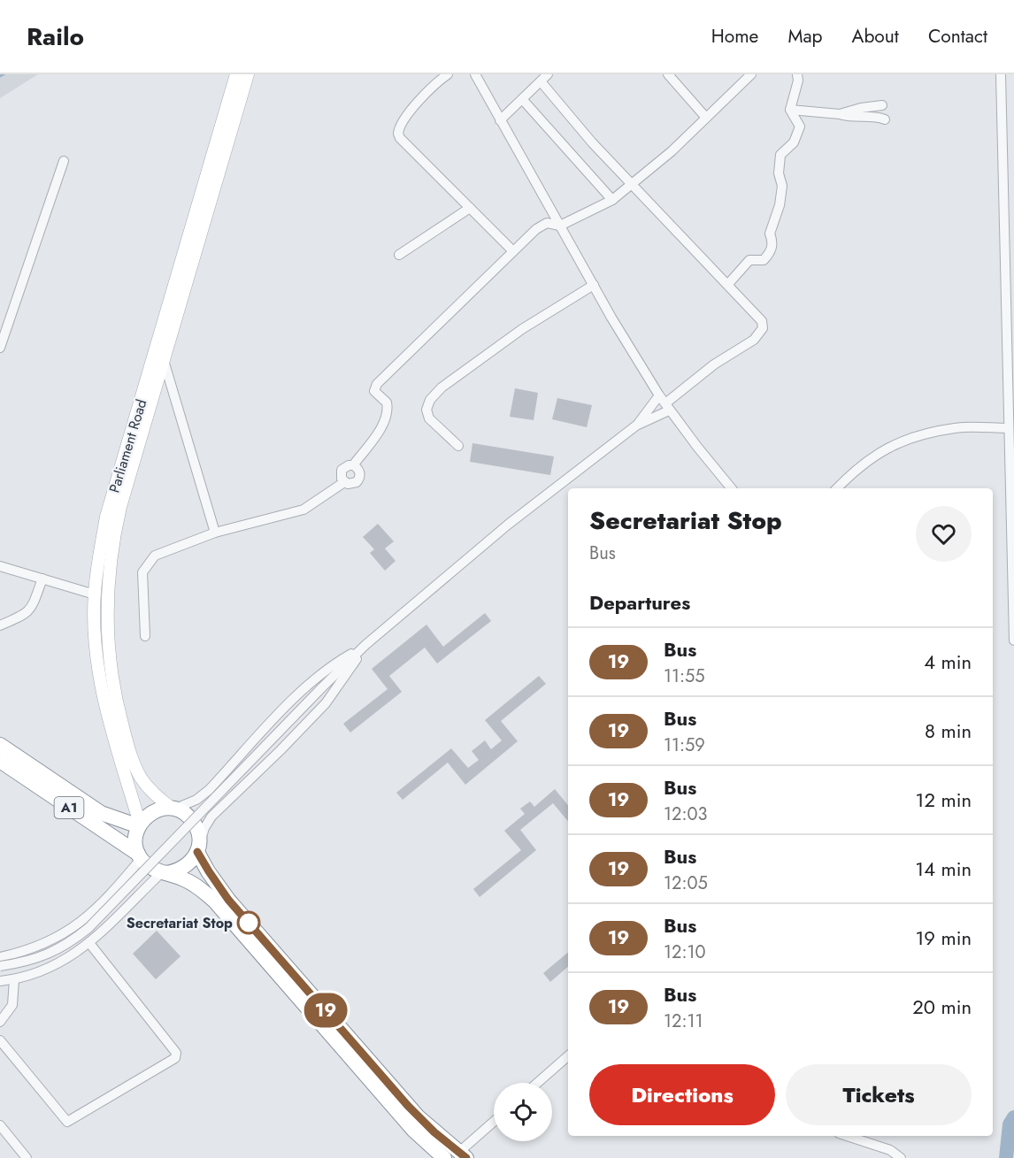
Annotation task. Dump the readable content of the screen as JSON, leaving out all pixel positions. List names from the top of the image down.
{
  "streets": {
    "highway": ["A1"],
    "main road": ["Parliament Road"]
  },
  "crossings": [
    ["Parliament Road", "A1"]
  ],
  "places": ["Secretariat Stop"],
  "lines": ["bus line 19"],
  "page": {
    "header": "Railo",
    "nav": [
      "Home",
      "Map",
      "About",
      "Contact"
    ],
    "on_map": "19",
    "heading": [
      ["Secretariat Stop", "Bus"],
      "Departures"
    ],
    "list": [
      {
        "mark": "19",
        "name": "Bus",
        "note": "11:55",
        "value": "4 min"
      },
      {
        "mark": "19",
        "name": "Bus",
        "note": "11:59",
        "value": "8 min"
      },
      {
        "mark": "19",
        "name": "Bus",
        "note": "12:03",
        "value": "12 min"
      },
      {
        "mark": "19",
        "name": "Bus",
        "note": "12:05",
        "value": "14 min"
      },
      {
        "mark": "19",
        "name": "Bus",
        "note": "12:10",
        "value": "19 min"
      },
      {
        "mark": "19",
        "name": "Bus",
        "note": "12:11",
        "value": "20 min"
      }
    ],
    "buttons": ["Directions", "Tickets"]
  }
}
